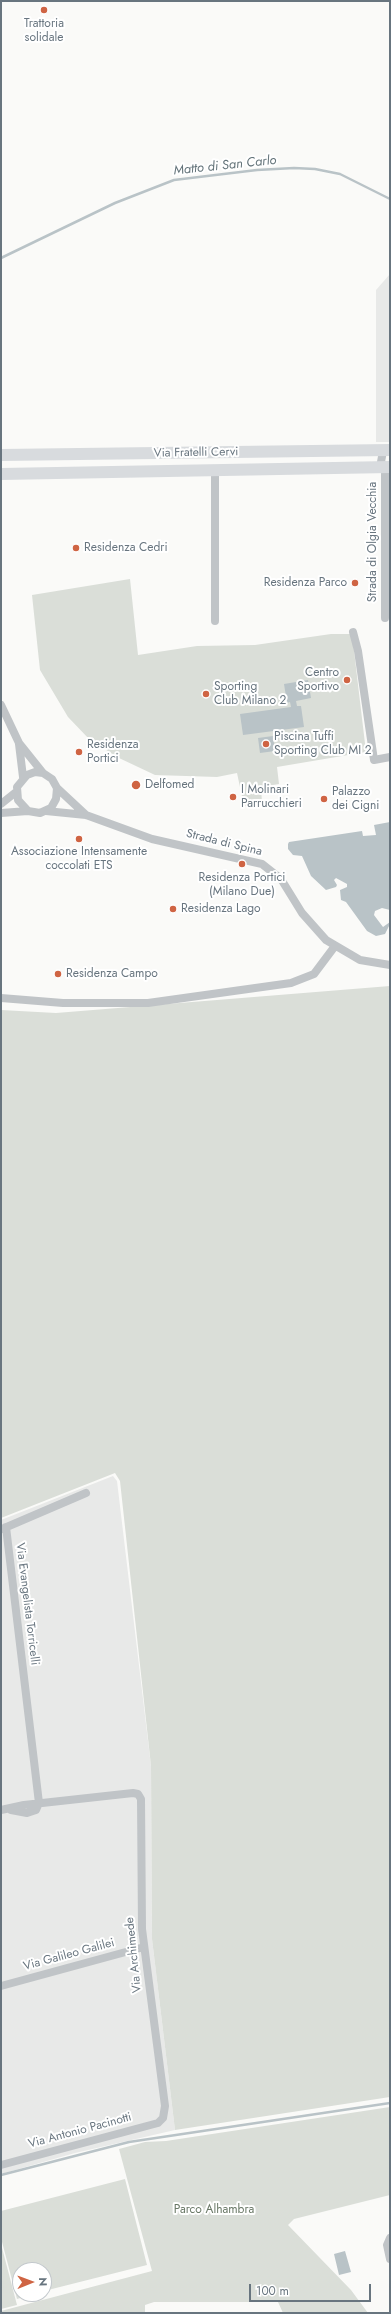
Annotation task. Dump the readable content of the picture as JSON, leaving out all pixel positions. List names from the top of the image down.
{
  "streets": {
    "street": [
      "Via Fratelli Cervi",
      "Strada di Olgia Vecchia",
      "Strada di Spina",
      "Via Evangelista Torricelli",
      "Via Galileo Galilei",
      "Via Archimede",
      "Via Antonio Pacinotti"
    ]
  },
  "crossings": [
    ["Via Fratelli Cervi", "Strada di Olgia Vecchia"],
    ["Via Evangelista Torricelli", "Via Archimede"],
    ["Via Galileo Galilei", "Via Archimede"],
    ["Via Archimede", "Via Antonio Pacinotti"]
  ],
  "water": ["Matto di San Carlo"],
  "parks": ["Parco Alhambra"],
  "places": [
    "Trattoria solidale",
    "Residenza Cedri",
    "Residenza Parco",
    "Centro Sportivo",
    "Sporting Club Milano 2",
    "Piscina Tuffi Sporting Club MI 2",
    "Residenza Portici",
    "Delfomed",
    "I Molinari Parrucchieri",
    "Palazzo dei Cigni",
    "Associazione Intensamente coccolati ETS",
    "Residenza Portici (Milano Due)",
    "Residenza Lago",
    "Residenza Campo"
  ],
  "scale_bar": "100 m",
  "north": "right"
}
